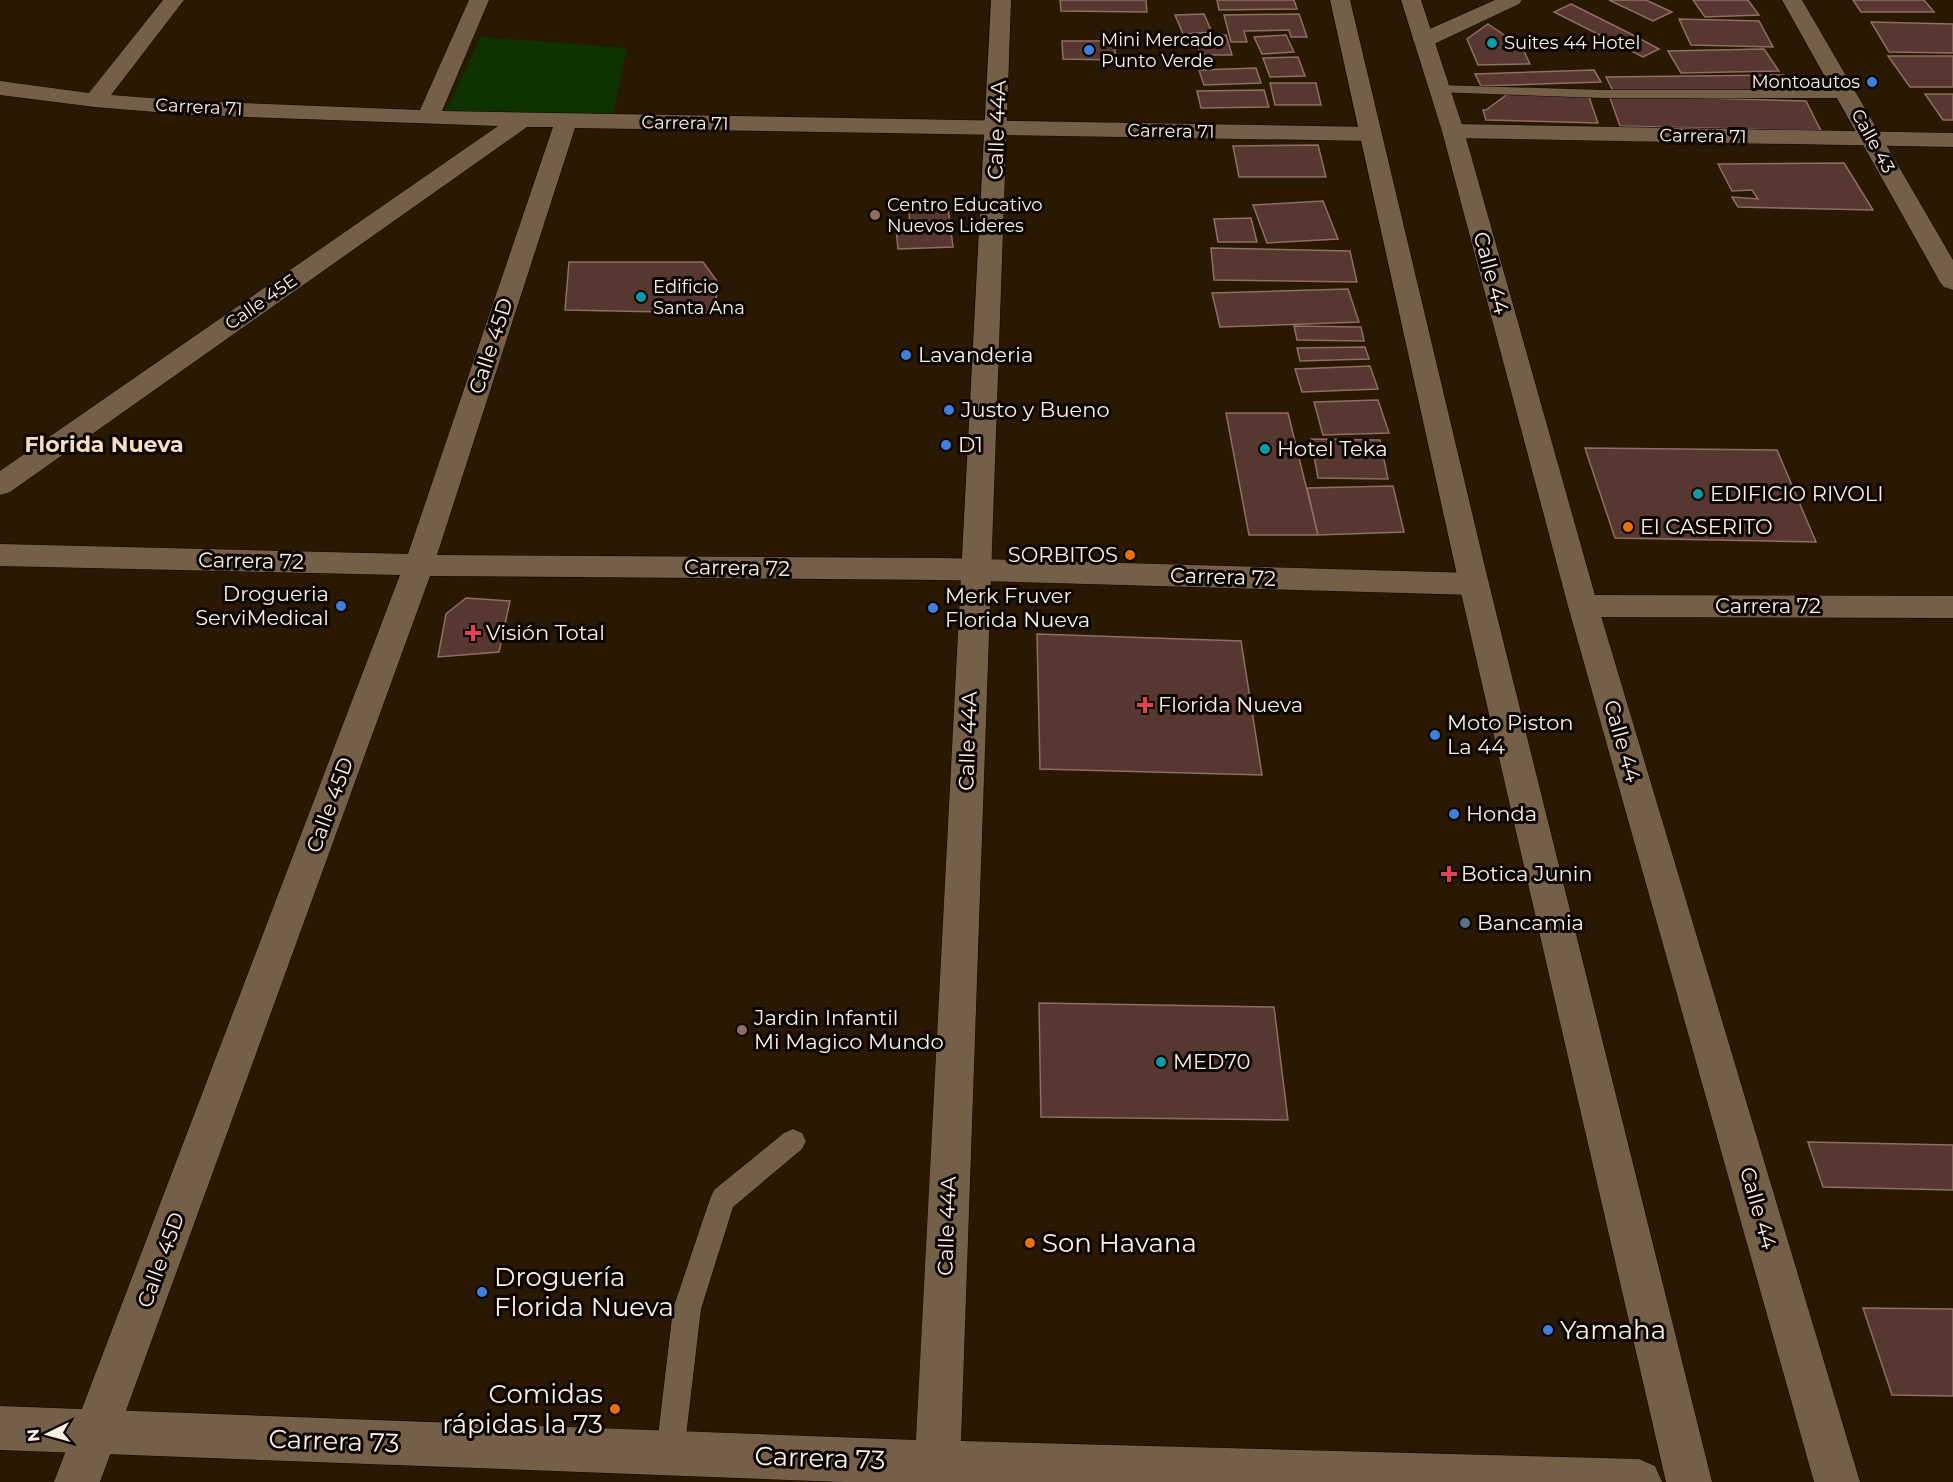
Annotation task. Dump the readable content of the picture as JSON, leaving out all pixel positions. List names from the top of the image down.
{
  "streets": {
    "street": [
      "Carrera 71",
      "Calle 44A",
      "Calle 43",
      "Calle 44",
      "Calle 45E",
      "Calle 45D",
      "Carrera 72",
      "Carrera 73"
    ]
  },
  "crossings": [
    ["Carrera 71", "Calle 44A"],
    ["Carrera 71", "Calle 43"],
    ["Carrera 71", "Calle 44"],
    ["Carrera 71", "Calle 45E"],
    ["Carrera 71", "Calle 45D"],
    ["Calle 44A", "Carrera 72"],
    ["Calle 44A", "Carrera 73"],
    ["Calle 44", "Carrera 72"],
    ["Calle 45D", "Carrera 72"],
    ["Calle 45D", "Carrera 73"]
  ],
  "districts": ["Florida Nueva"],
  "places": {
    "other": [
      "Suites 44 Hotel",
      "Mini Mercado Punto Verde",
      "Montoautos",
      "Centro Educativo Nuevos Lideres",
      "Edificio Santa Ana",
      "Lavanderia",
      "Justo y Bueno",
      "D1",
      "Hotel Teka",
      "EDIFICIO RIVOLI",
      "El CASERITO",
      "SORBITOS",
      "Drogueria ServiMedical",
      "Merk Fruver Florida Nueva",
      "Moto Piston La 44",
      "Honda",
      "Bancamia",
      "Jardin Infantil Mi Magico Mundo",
      "MED70",
      "Son Havana",
      "Droguería Florida Nueva",
      "Yamaha",
      "Comidas rápidas la 73"
    ],
    "health": ["Visión Total", "Florida Nueva", "Botica Junin"]
  },
  "north": "left"
}
